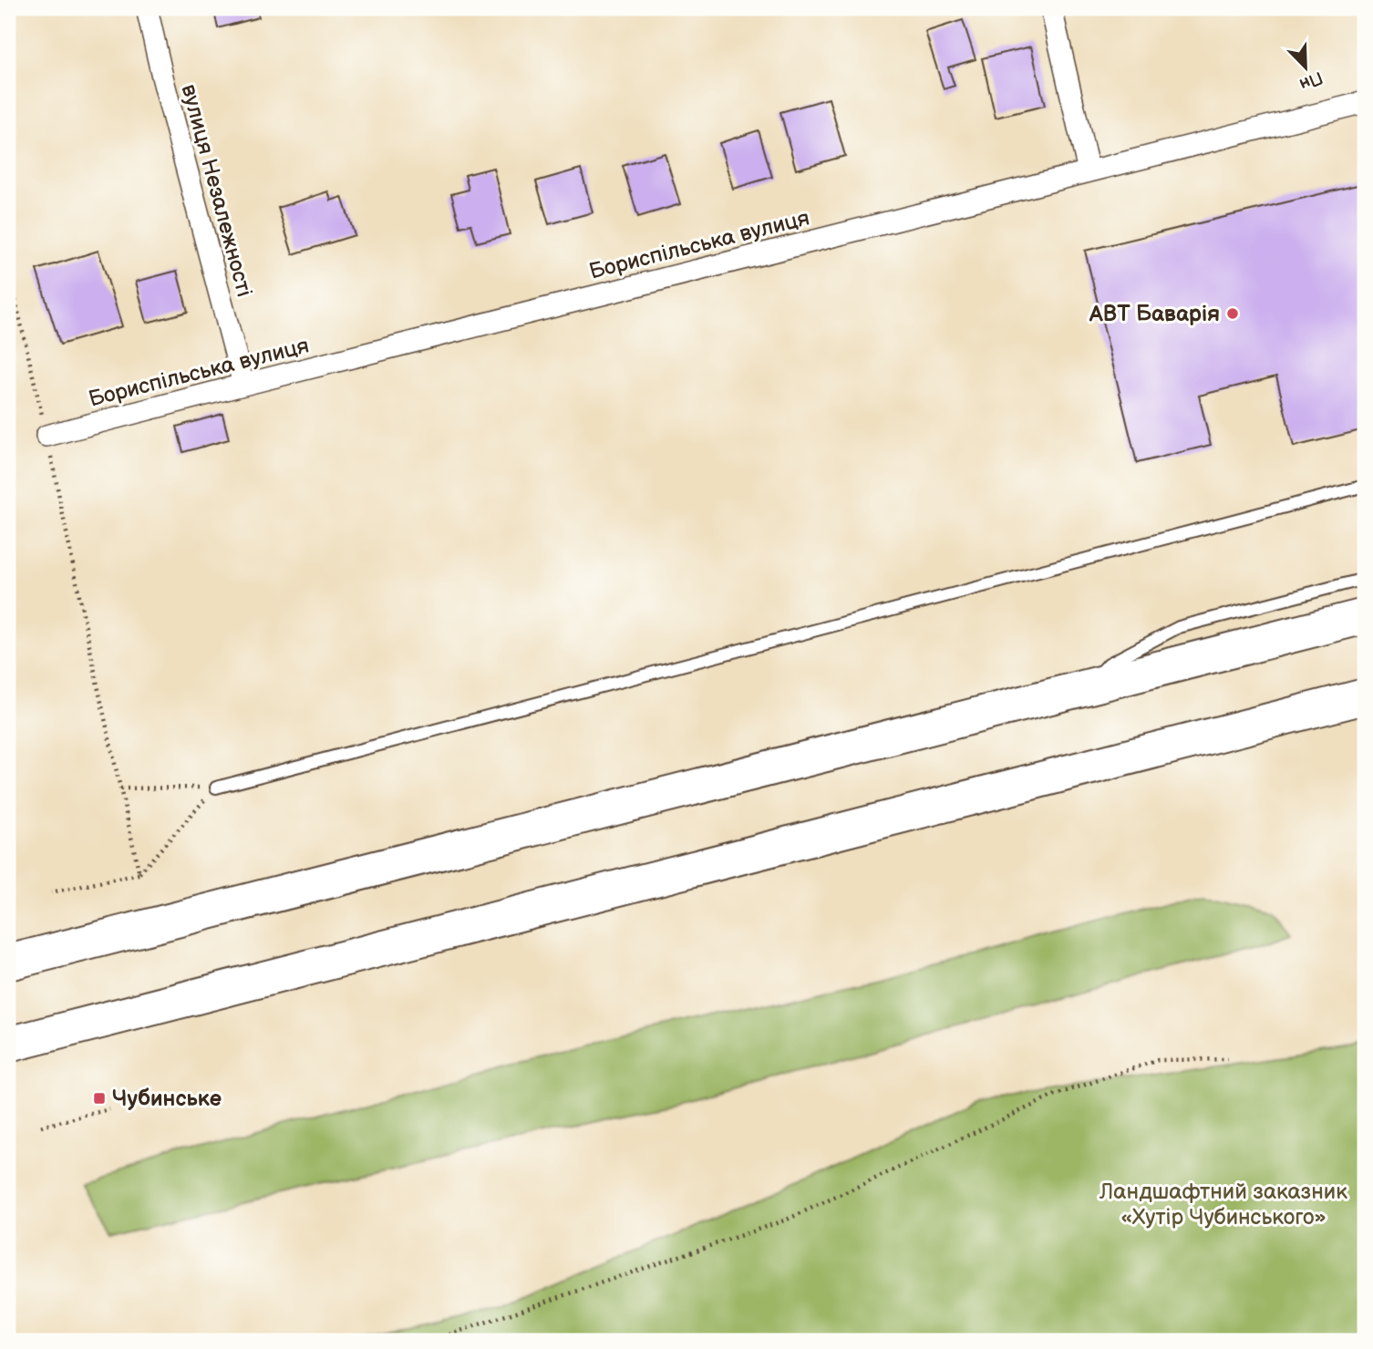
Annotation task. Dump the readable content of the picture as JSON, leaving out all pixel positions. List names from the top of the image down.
{
  "streets": {
    "street": ["вулиця Незалежності", "Бориспільська вулиця"]
  },
  "crossings": [
    ["вулиця Незалежності", "Бориспільська вулиця"]
  ],
  "parks": ["Ландшафтний заказник «Хутір Чубинського»"],
  "places": {
    "other": ["АВТ Баварія"],
    "transit": ["Чубинське"]
  },
  "north": "bottom right"
}
